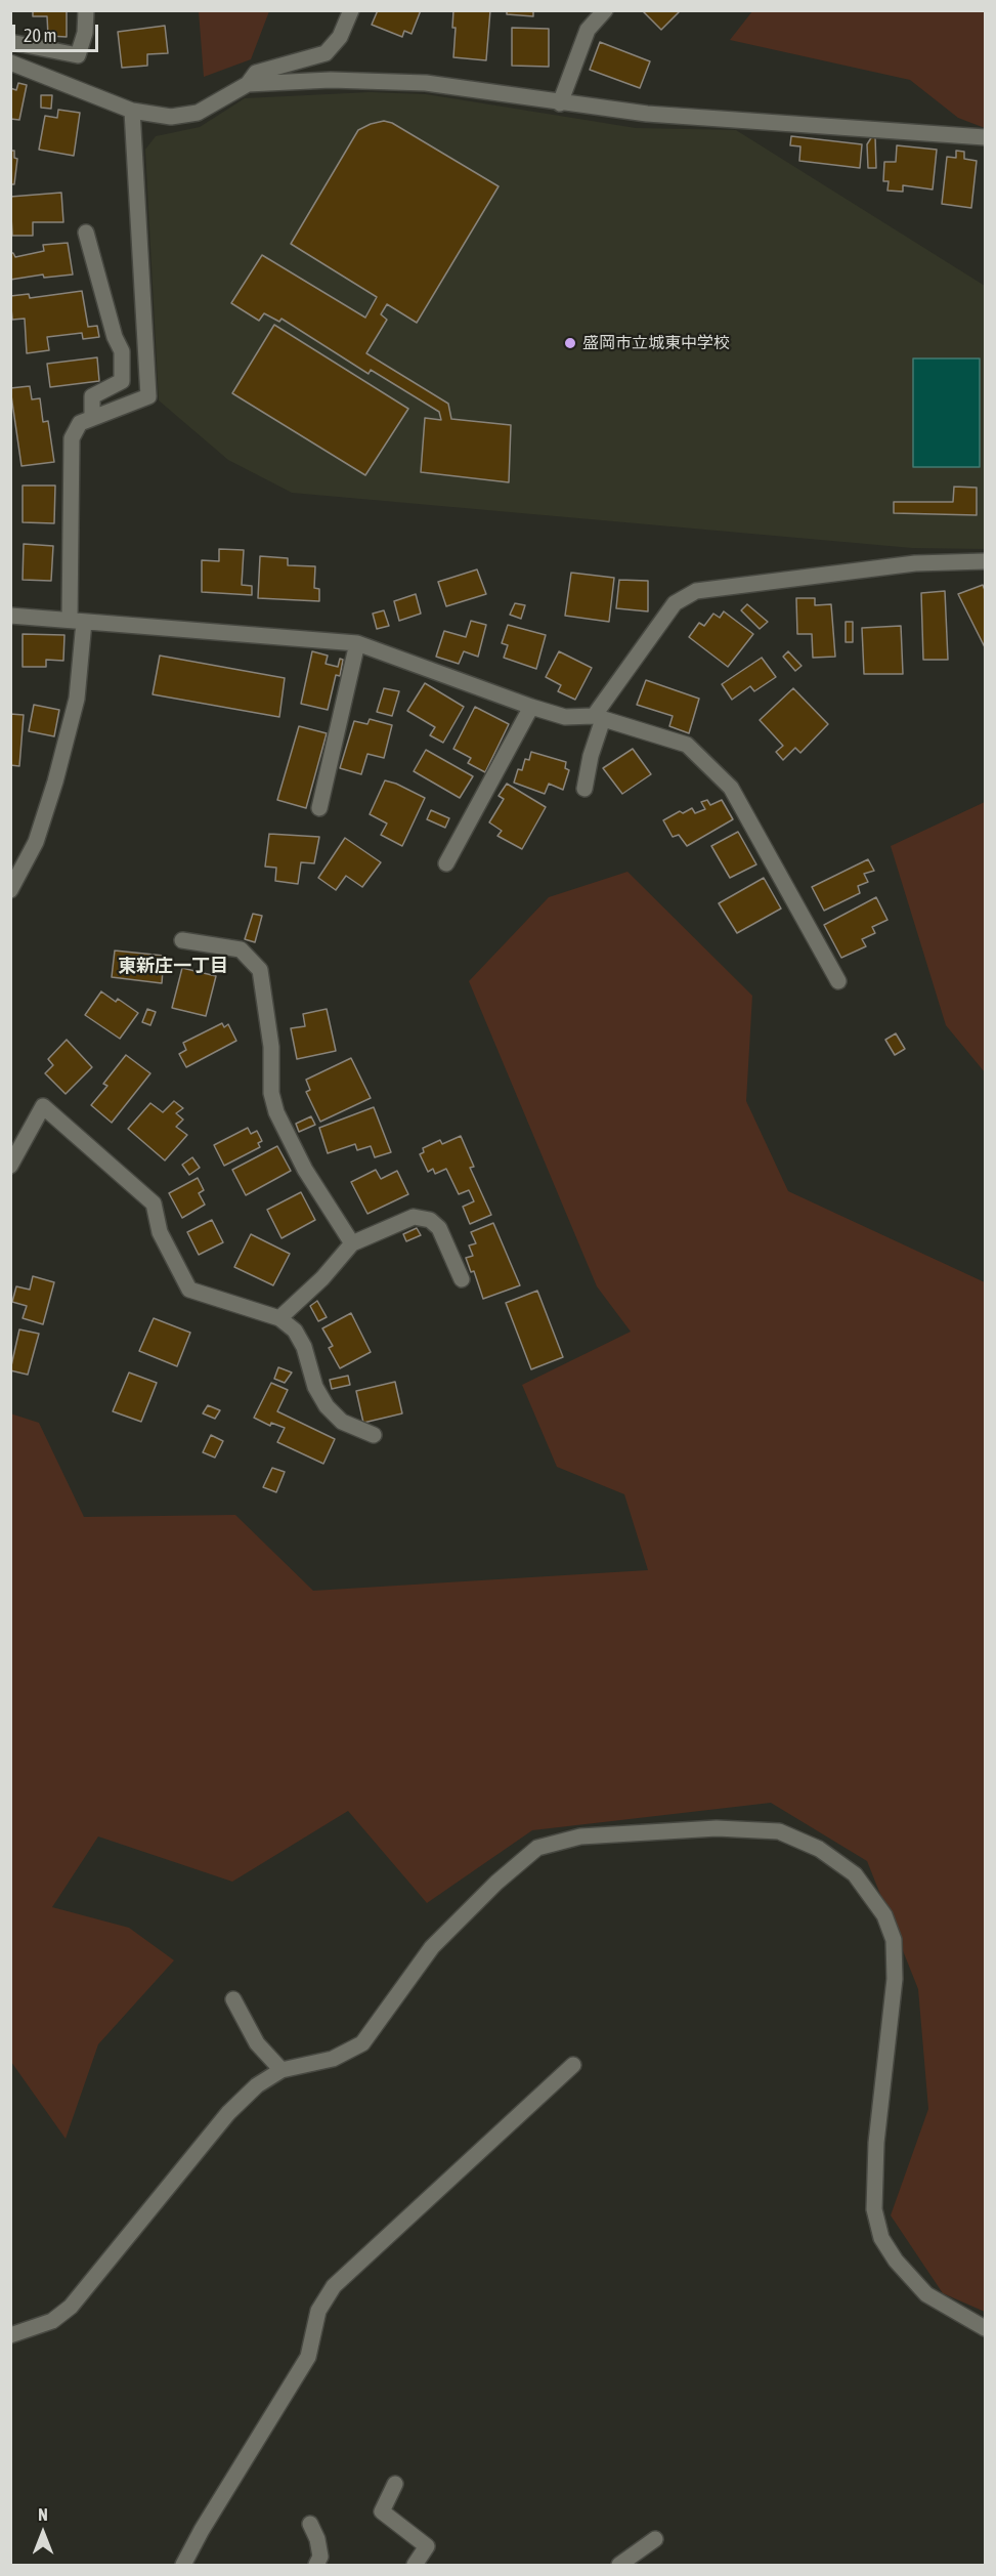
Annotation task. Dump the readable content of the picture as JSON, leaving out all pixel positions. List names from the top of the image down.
{
  "districts": ["東新庄一丁目"],
  "places": ["盛岡市立城東中学校"],
  "scale_bar": "20 m",
  "north": "top"
}
